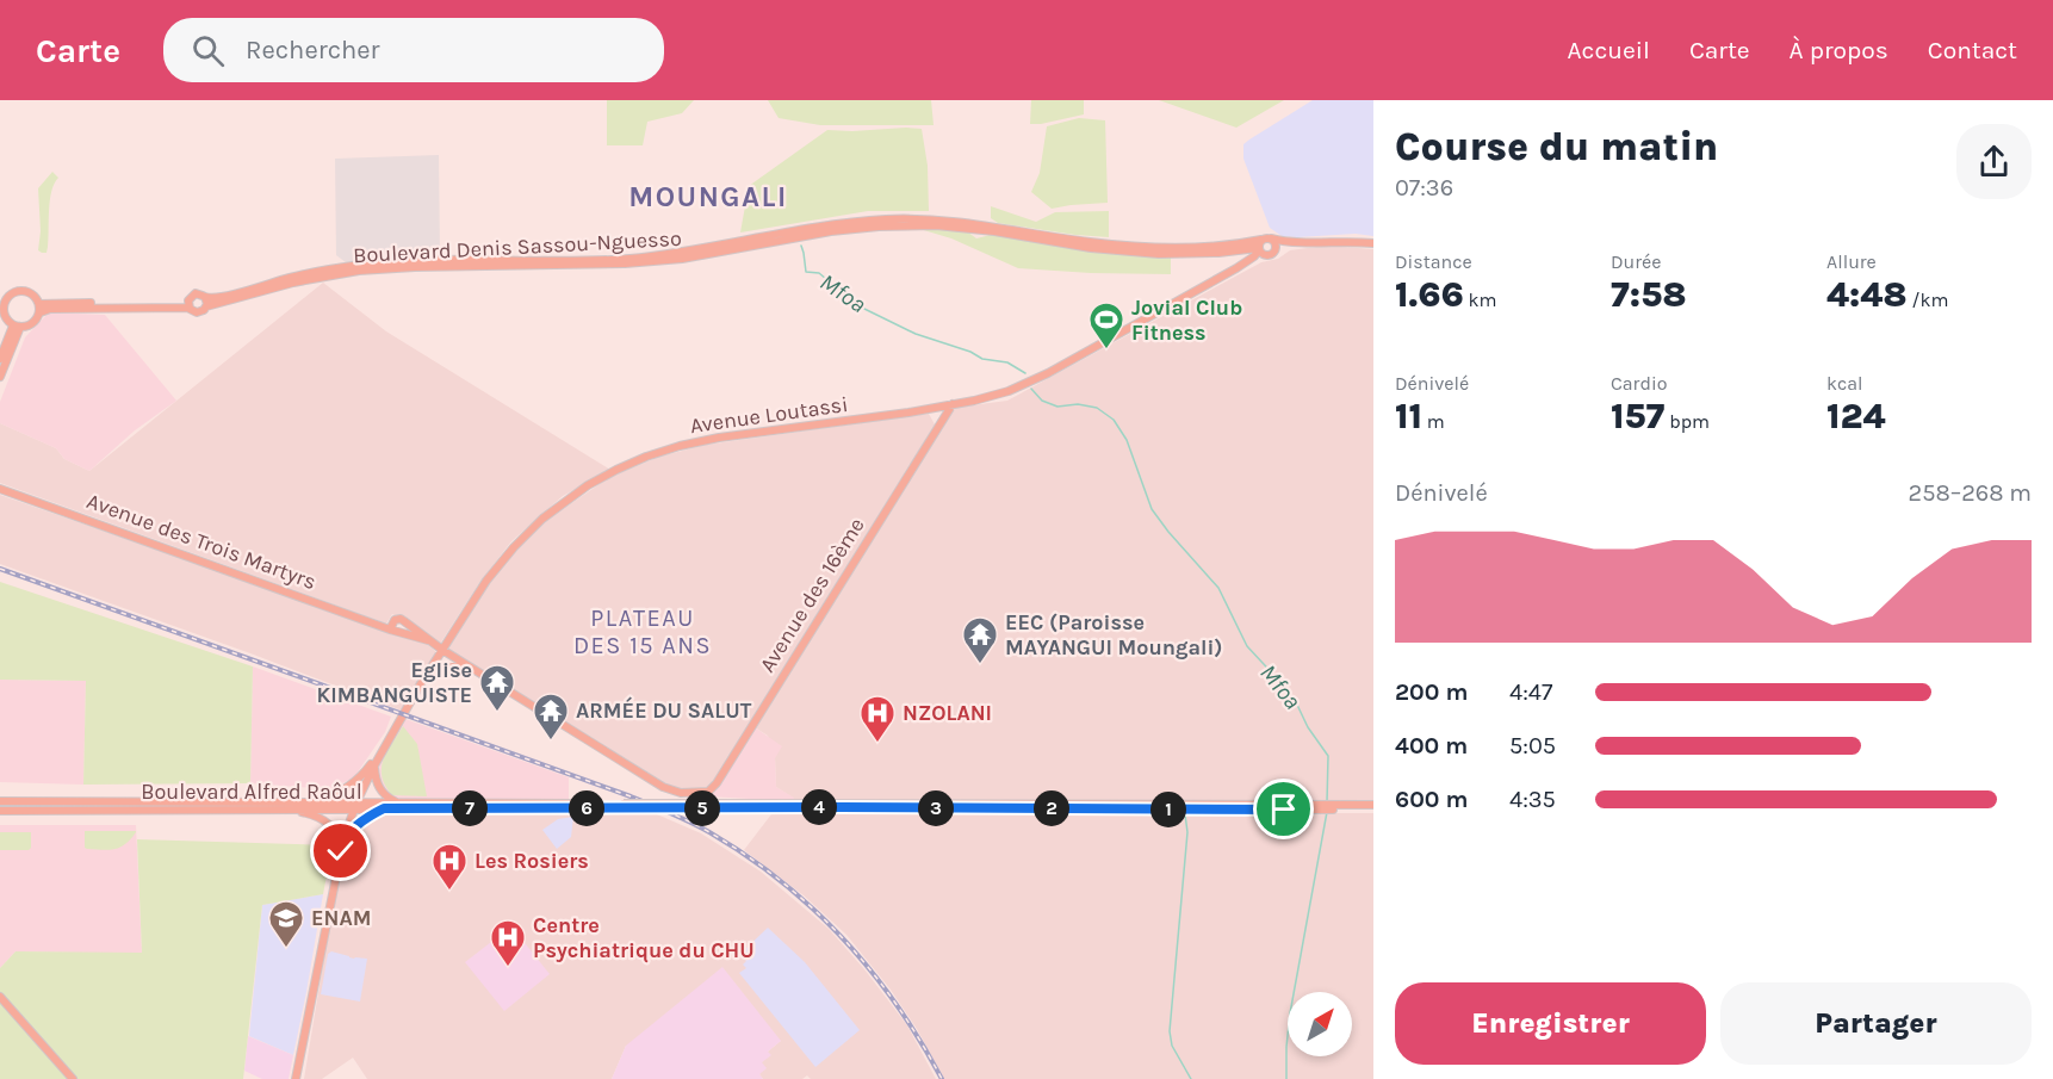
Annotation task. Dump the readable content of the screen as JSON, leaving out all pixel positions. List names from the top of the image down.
{
  "streets": {
    "main road": [
      "Boulevard Denis Sassou-Nguesso",
      "Avenue Loutassi",
      "Avenue des Trois Martyrs",
      "Avenue des 16ème",
      "Boulevard Alfred Raôul"
    ]
  },
  "crossings": [
    ["Boulevard Denis Sassou-Nguesso", "Avenue Loutassi"],
    ["Avenue Loutassi", "Avenue des Trois Martyrs"],
    ["Avenue Loutassi", "Avenue des 16ème"],
    ["Avenue Loutassi", "Boulevard Alfred Raôul"],
    ["Avenue des Trois Martyrs", "Avenue des 16ème"]
  ],
  "districts": ["MOUNGALI", "PLATEAU DES 15 ANS"],
  "water": ["Mfoa"],
  "places": {
    "sports": ["Jovial Club Fitness"],
    "temple": ["EEC (Paroisse MAYANGUI Moungali)", "Eglise KIMBANGUISTE", "ARMÉE DU SALUT"],
    "hospital": ["NZOLANI", "Les Rosiers", "Centre Psychiatrique du CHU"],
    "school or university": ["ENAM"]
  },
  "north": "top right",
  "page": {
    "header": "Carte",
    "search": "Rechercher",
    "nav": [
      "Accueil",
      "Carte",
      "À propos",
      "Contact"
    ],
    "heading": ["Course du matin", "07:36"],
    "stats": [
      ["Distance", "1.66 km"],
      ["Durée", "7:58"],
      ["Allure", "4:48 /km"],
      ["Dénivelé", "11 m"],
      ["Cardio", "157 bpm"],
      ["kcal", "124"]
    ],
    "chart": ["Dénivelé", "258–268 m"],
    "list": [
      {
        "name": "200 m",
        "note": "4:47"
      },
      {
        "name": "400 m",
        "note": "5:05"
      },
      {
        "name": "600 m",
        "note": "4:35"
      }
    ],
    "pins": [
      "4",
      "2",
      "3",
      "5",
      "6",
      "7",
      "1"
    ],
    "buttons": ["Enregistrer", "Partager"]
  }
}
